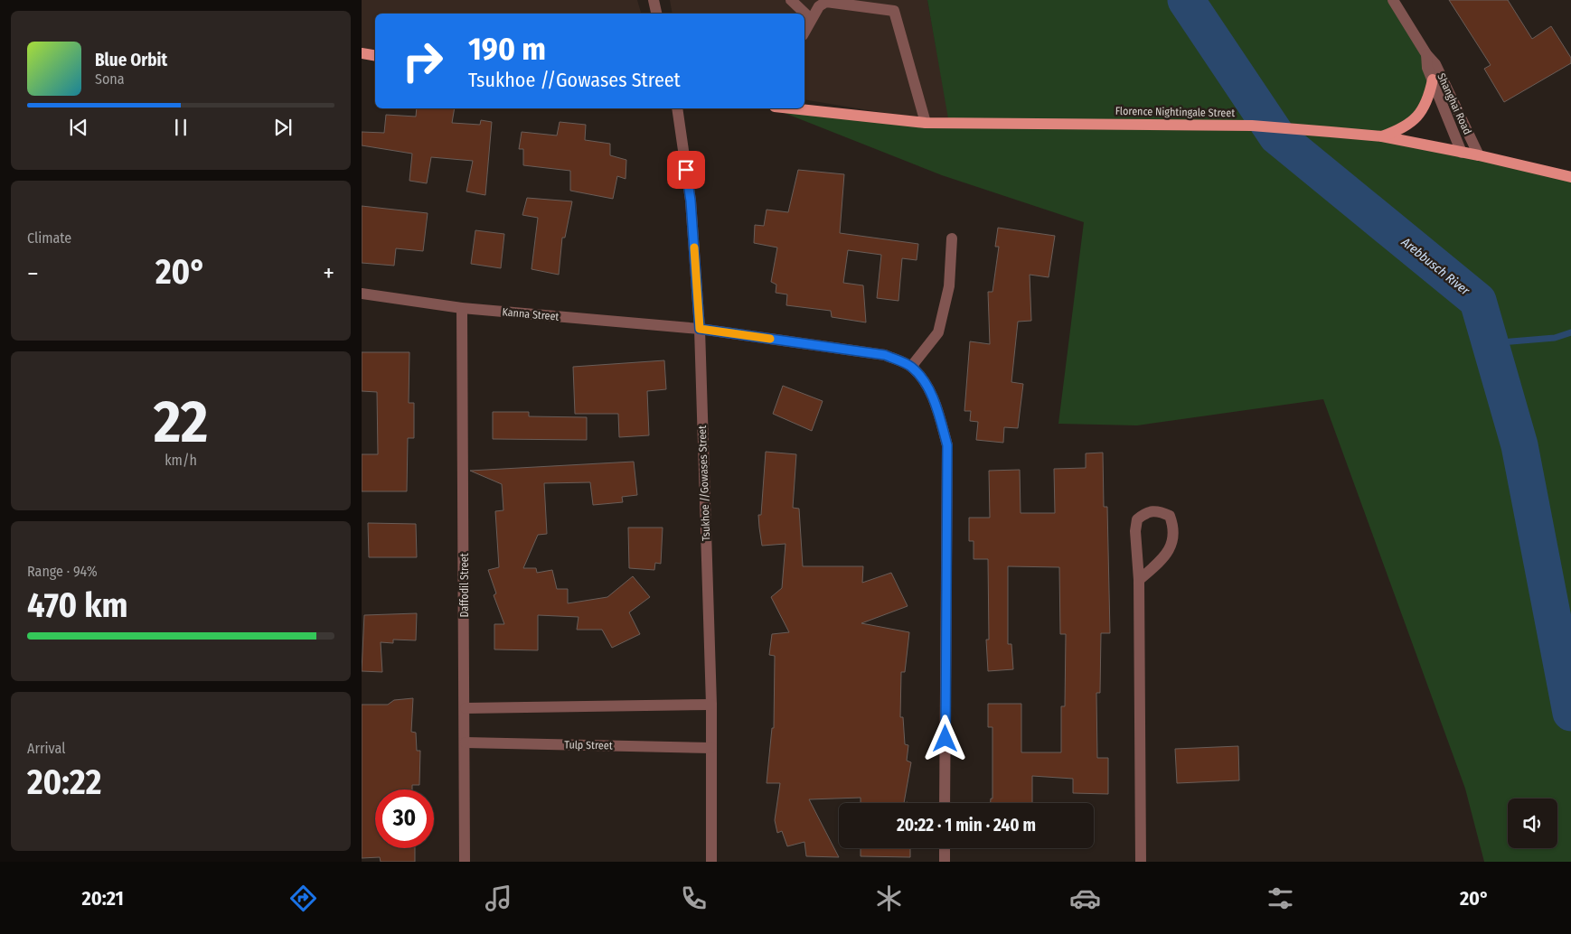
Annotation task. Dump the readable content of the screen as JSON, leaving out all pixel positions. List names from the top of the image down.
{
  "streets": {
    "main road": ["Florence Nightingale Street"],
    "street": [
      "Shanghai Road",
      "Kanna Street",
      "Tsukhoe //Gowases Street",
      "Daffodil Street",
      "Tulp Street"
    ]
  },
  "crossings": [
    ["Shanghai Road", "Florence Nightingale Street"],
    ["Kanna Street", "Tsukhoe //Gowases Street"],
    ["Kanna Street", "Daffodil Street"],
    ["Tsukhoe //Gowases Street", "Tulp Street"],
    ["Daffodil Street", "Tulp Street"]
  ],
  "water": ["Arebbusch River"],
  "page": {
    "turn": ["190 m", "Tsukhoe //Gowases Street"],
    "song": ["Blue Orbit", "Sona"],
    "tile": [
      "Climate",
      ["22", "km/h"],
      ["Range · 94%", "470 km"],
      ["Arrival", "20:22"]
    ],
    "heat": ["−", "20°", "+"],
    "limit": "30",
    "trip": "20:22 · 1 min · 240 m",
    "tabs": ["20:21", "20°"]
  }
}
